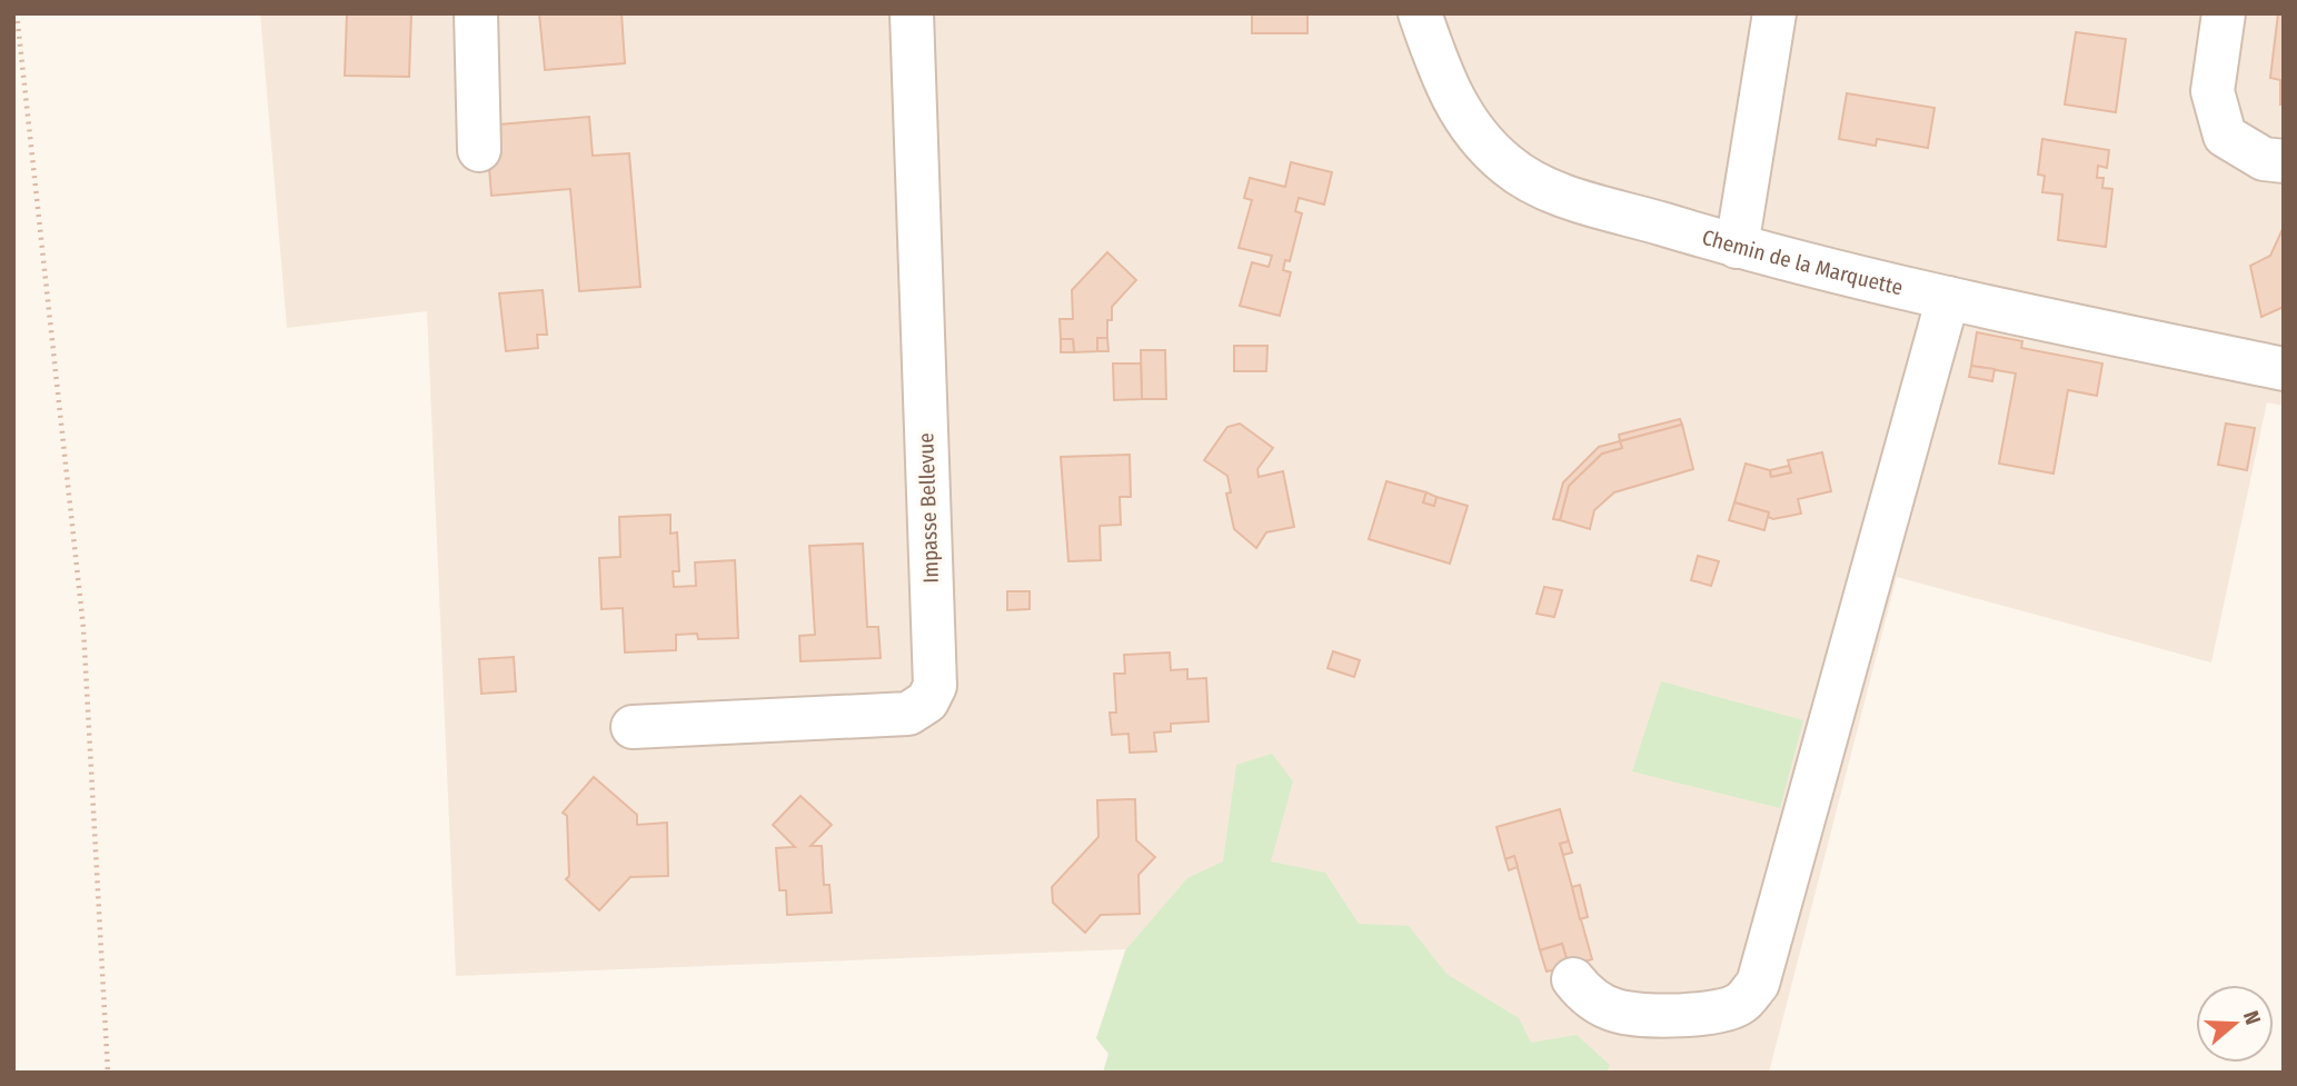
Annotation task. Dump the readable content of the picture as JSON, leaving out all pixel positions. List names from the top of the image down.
{
  "streets": {
    "street": ["Chemin de la Marquette", "Impasse Bellevue"]
  },
  "north": "right"
}
